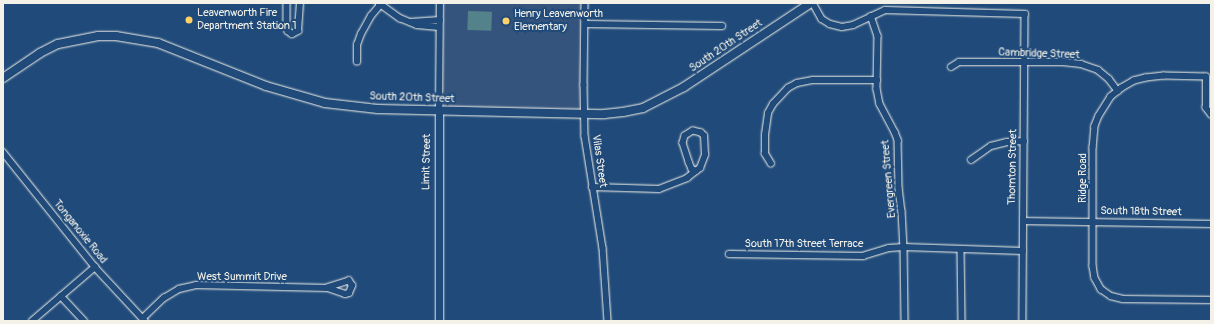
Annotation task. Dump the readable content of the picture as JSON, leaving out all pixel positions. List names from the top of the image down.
{
  "streets": {
    "main road": ["South 20th Street"],
    "street": [
      "Cambridge Street",
      "Vilas Street",
      "Limit Street",
      "Thornton Street",
      "Ridge Road",
      "Evergreen Street",
      "South 18th Street",
      "Tonganoxie Road",
      "South 17th Street Terrace",
      "West Summit Drive"
    ]
  },
  "crossings": [
    ["South 20th Street", "Vilas Street"],
    ["South 20th Street", "Limit Street"],
    ["Cambridge Street", "Thornton Street"],
    ["Cambridge Street", "Ridge Road"],
    ["Thornton Street", "Evergreen Street"],
    ["Thornton Street", "South 18th Street"],
    ["Thornton Street", "South 17th Street Terrace"],
    ["Ridge Road", "South 18th Street"],
    ["Evergreen Street", "South 17th Street Terrace"],
    ["Tonganoxie Road", "West Summit Drive"]
  ],
  "places": ["Leavenworth Fire Department Station 1", "Henry Leavenworth Elementary"]
}
